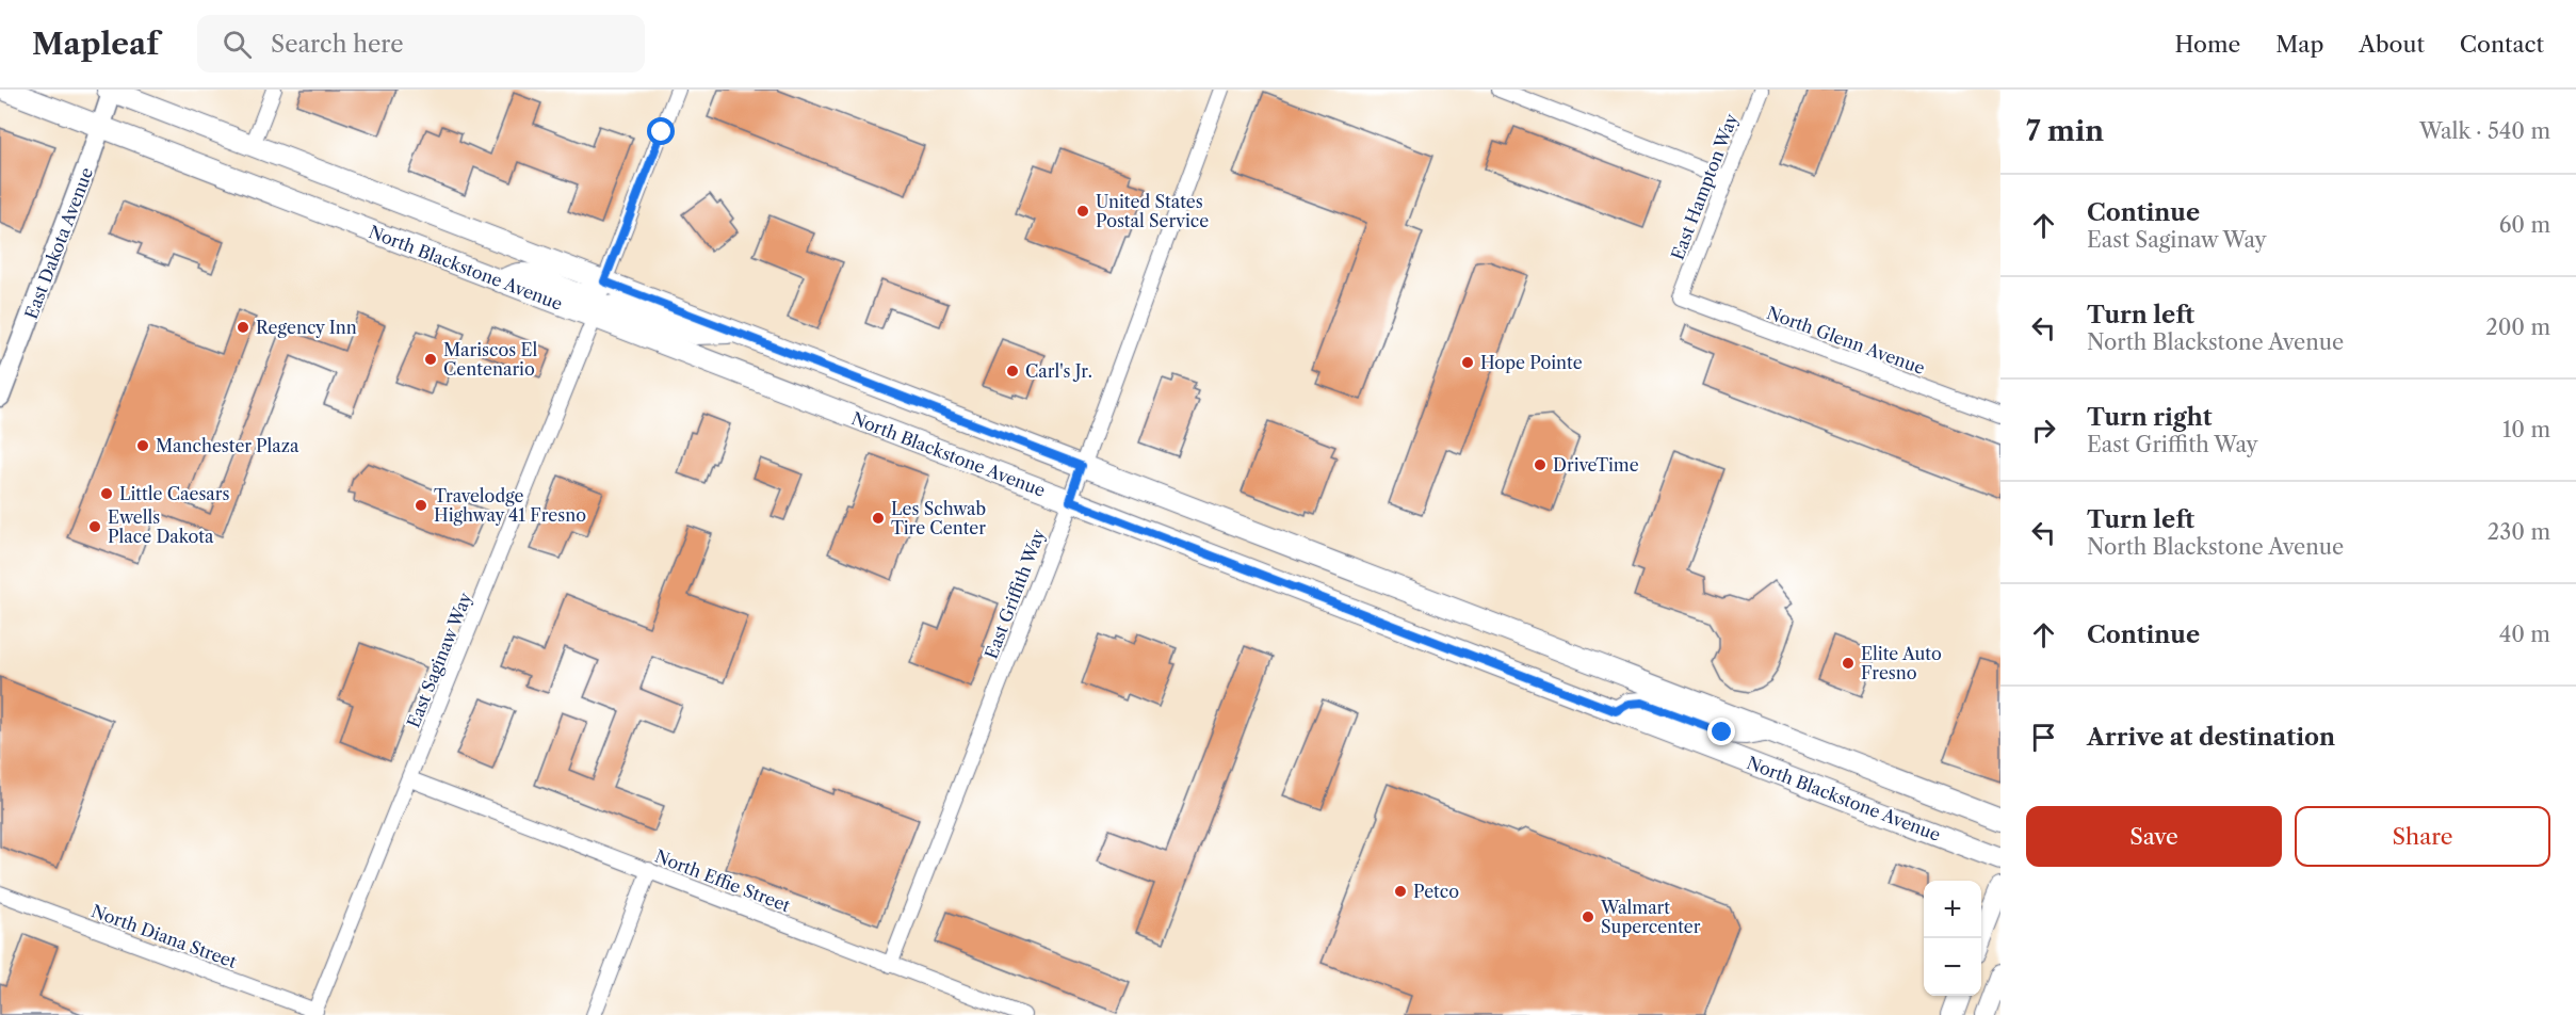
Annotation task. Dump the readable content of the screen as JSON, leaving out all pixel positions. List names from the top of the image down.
{
  "streets": {
    "main road": ["North Blackstone Avenue"],
    "street": [
      "East Hampton Way",
      "East Dakota Avenue",
      "North Glenn Avenue",
      "East Griffith Way",
      "East Saginaw Way",
      "North Effie Street",
      "North Diana Street"
    ]
  },
  "crossings": [
    ["East Hampton Way", "North Glenn Avenue"],
    ["East Dakota Avenue", "North Blackstone Avenue"],
    ["North Blackstone Avenue", "East Griffith Way"],
    ["North Blackstone Avenue", "East Saginaw Way"],
    ["East Griffith Way", "North Effie Street"],
    ["East Saginaw Way", "North Effie Street"],
    ["East Saginaw Way", "North Diana Street"]
  ],
  "places": [
    "United States Postal Service",
    "Regency Inn",
    "Mariscos El Centenario",
    "Hope Pointe",
    "Carl's Jr.",
    "Manchester Plaza",
    "DriveTime",
    "Little Caesars",
    "Travelodge Highway 41 Fresno",
    "Les Schwab Tire Center",
    "Ewells Place Dakota",
    "Elite Auto Fresno",
    "Petco",
    "Walmart Supercenter"
  ],
  "page": {
    "header": "Mapleaf",
    "search": "Search here",
    "nav": [
      "Home",
      "Map",
      "About",
      "Contact"
    ],
    "heading": ["7 min", "Walk · 540 m"],
    "list": [
      ["Continue", "East Saginaw Way", "60 m"],
      ["Turn left", "North Blackstone Avenue", "200 m"],
      ["Turn right", "East Griffith Way", "10 m"],
      ["Turn left", "North Blackstone Avenue", "230 m"],
      ["Continue", "40 m"],
      "Arrive at destination"
    ],
    "buttons": ["Save", "Share"],
    "map_buttons": ["+", "−"]
  }
}
